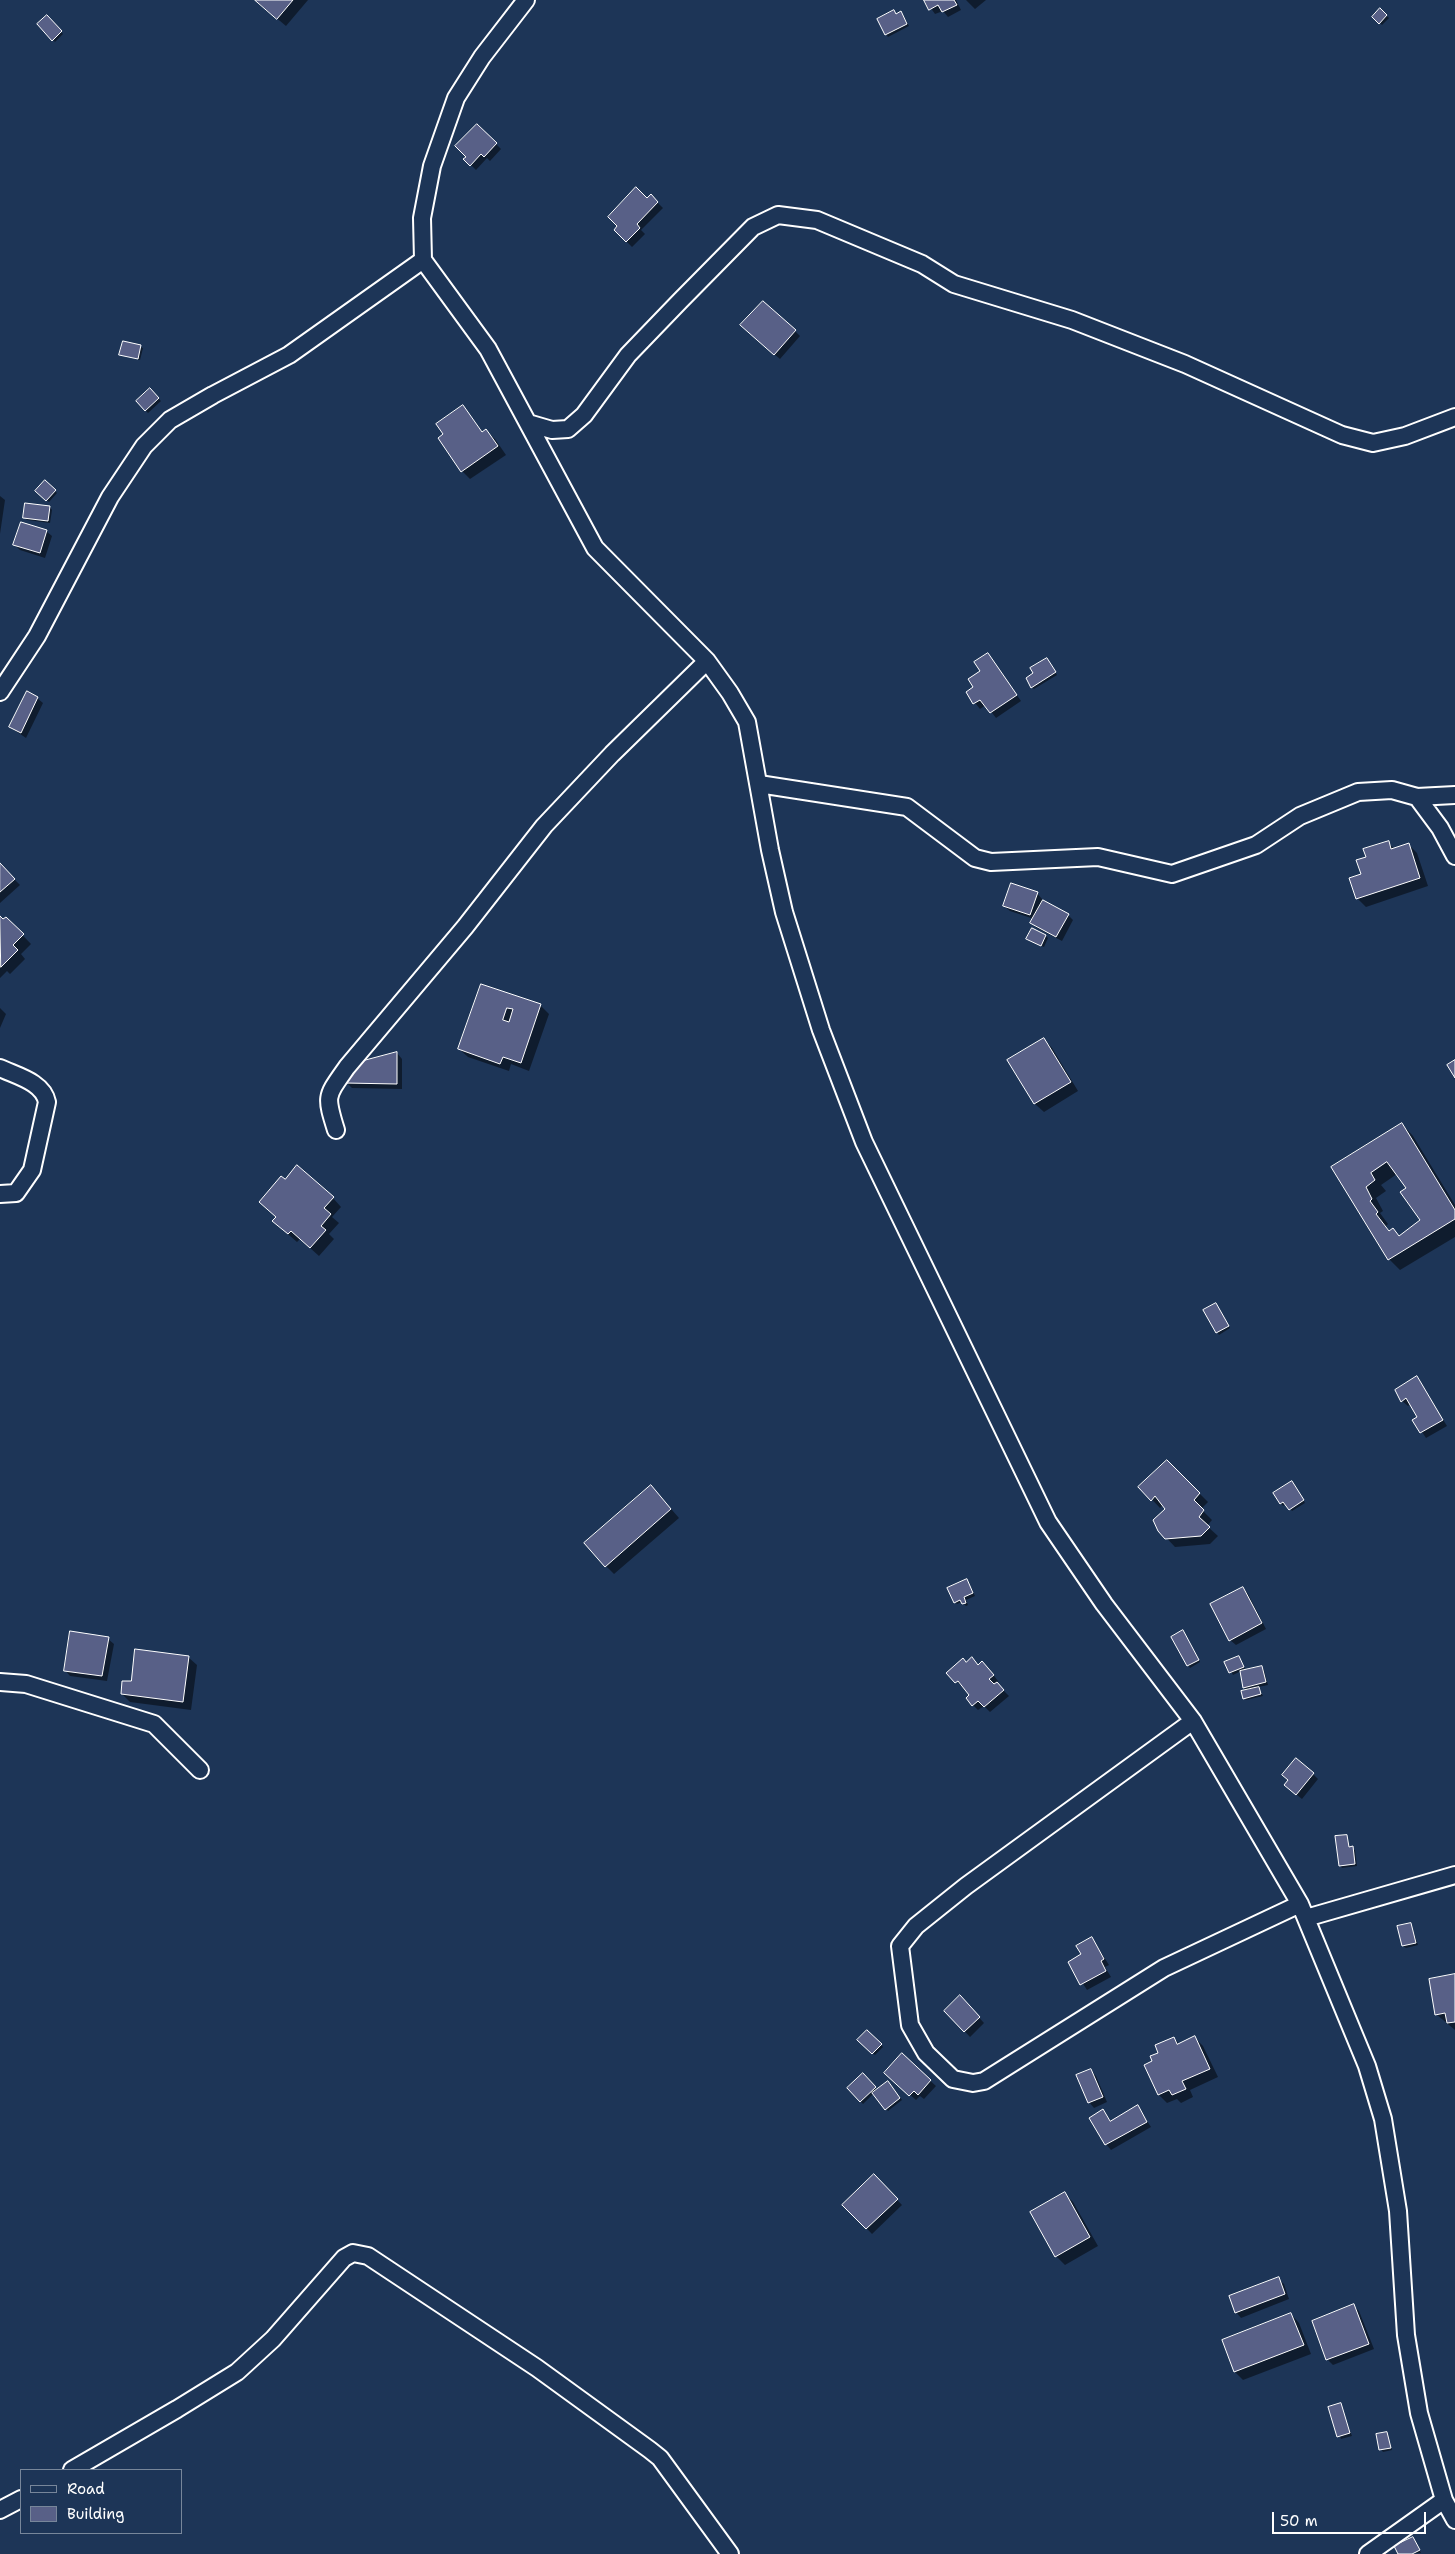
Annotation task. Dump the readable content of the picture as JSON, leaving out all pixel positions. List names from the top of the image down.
{
  "legend": ["Road", "Building"],
  "scale_bar": "50 m"
}
